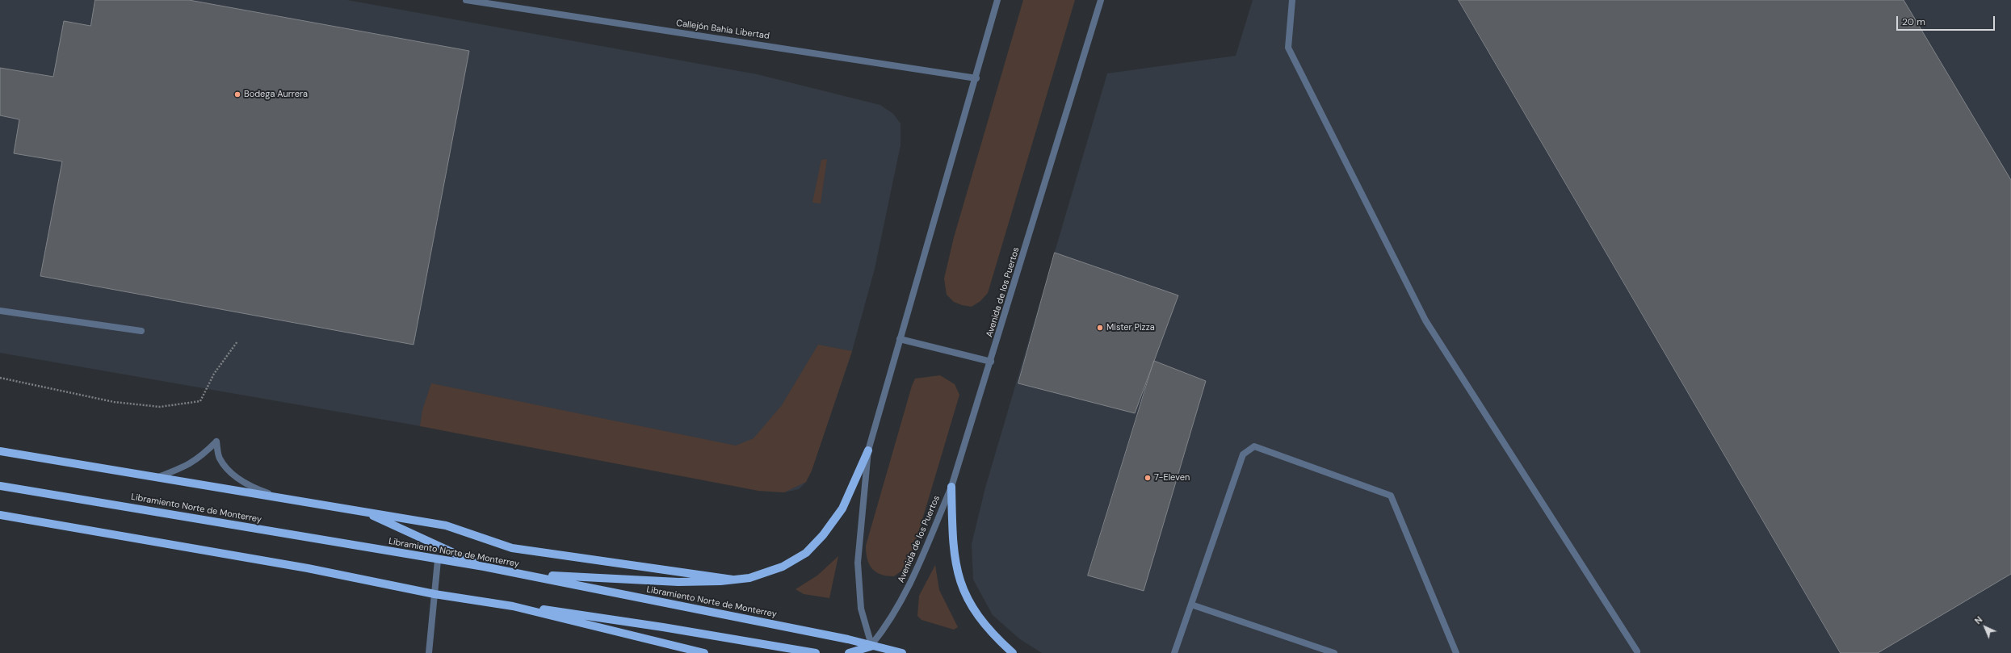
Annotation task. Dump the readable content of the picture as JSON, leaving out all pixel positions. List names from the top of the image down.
{
  "streets": {
    "main road": ["Libramiento Norte de Monterrey"],
    "street": ["Callejón Bahía Libertad", "Avenida de los Puertos"]
  },
  "crossings": [
    ["Avenida de los Puertos", "Libramiento Norte de Monterrey"]
  ],
  "places": ["Bodega Aurrera", "Mister Pizza", "7-Eleven"],
  "scale_bar": "20 m",
  "north": "top left"
}
